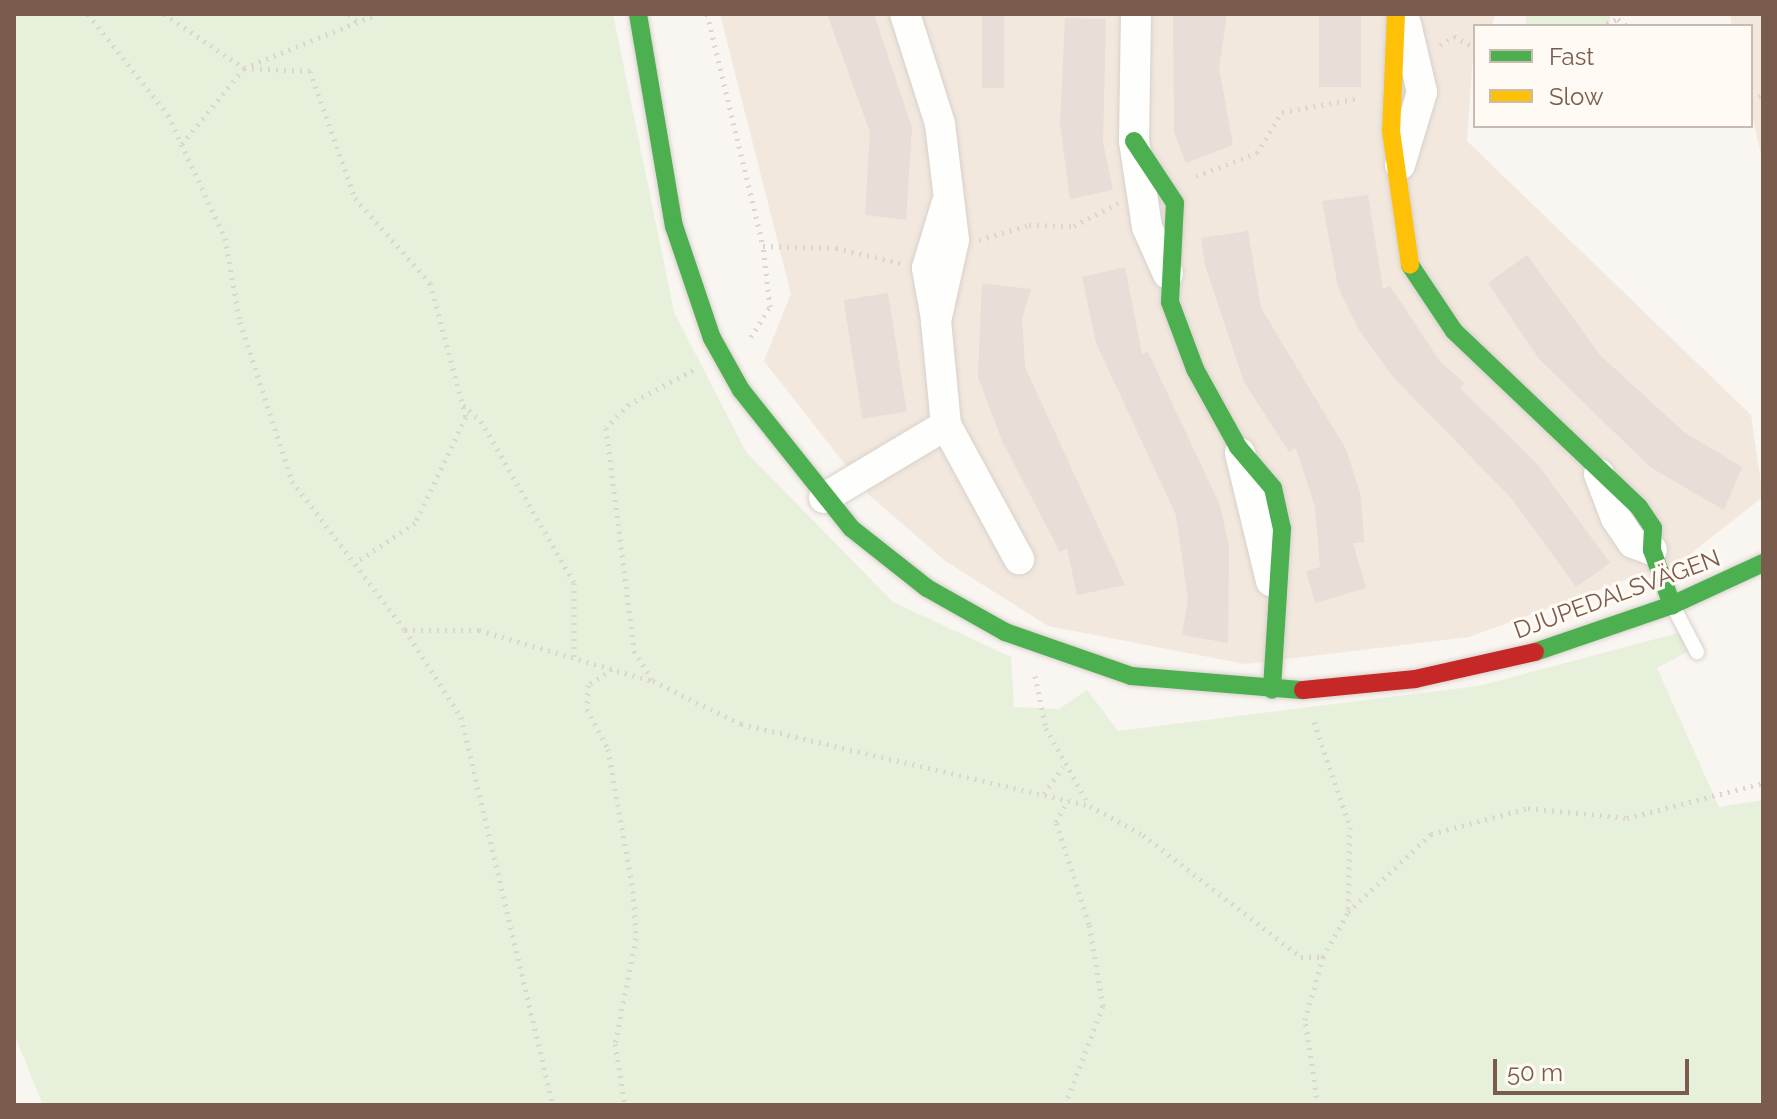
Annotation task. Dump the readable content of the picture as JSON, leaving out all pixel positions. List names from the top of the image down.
{
  "streets": {
    "street": ["DJUPEDALSVÄGEN"]
  },
  "legend": ["Fast", "Slow"],
  "scale_bar": "50 m"
}
